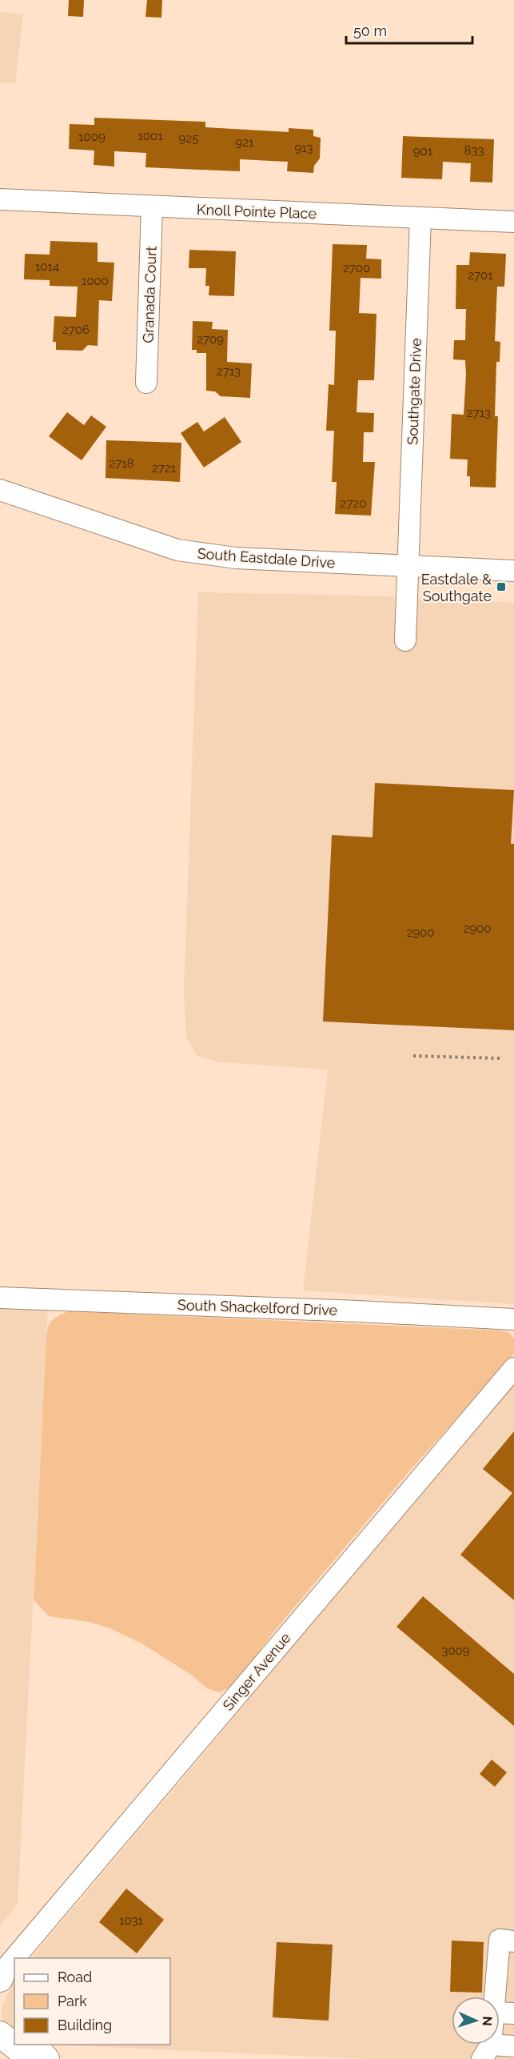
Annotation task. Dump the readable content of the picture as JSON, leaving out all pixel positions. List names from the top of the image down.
{
  "streets": {
    "street": [
      "Knoll Pointe Place",
      "Granada Court",
      "Southgate Drive",
      "South Eastdale Drive",
      "South Shackelford Drive",
      "Singer Avenue"
    ]
  },
  "crossings": [
    ["Knoll Pointe Place", "Granada Court"],
    ["Knoll Pointe Place", "Southgate Drive"],
    ["Southgate Drive", "South Eastdale Drive"]
  ],
  "places": {
    "transit": ["Eastdale & Southgate"]
  },
  "house_numbers": [
    "1001",
    "1009",
    "925",
    "921",
    "913",
    "833",
    "901",
    "1014",
    "2700",
    "2701",
    "1000",
    "2706",
    "2709",
    "2713",
    "2713",
    "2718",
    "2721",
    "2720",
    "2900",
    "2900",
    "3009",
    "1031"
  ],
  "legend": ["Road", "Park", "Building"],
  "scale_bar": "50 m",
  "north": "right"
}
